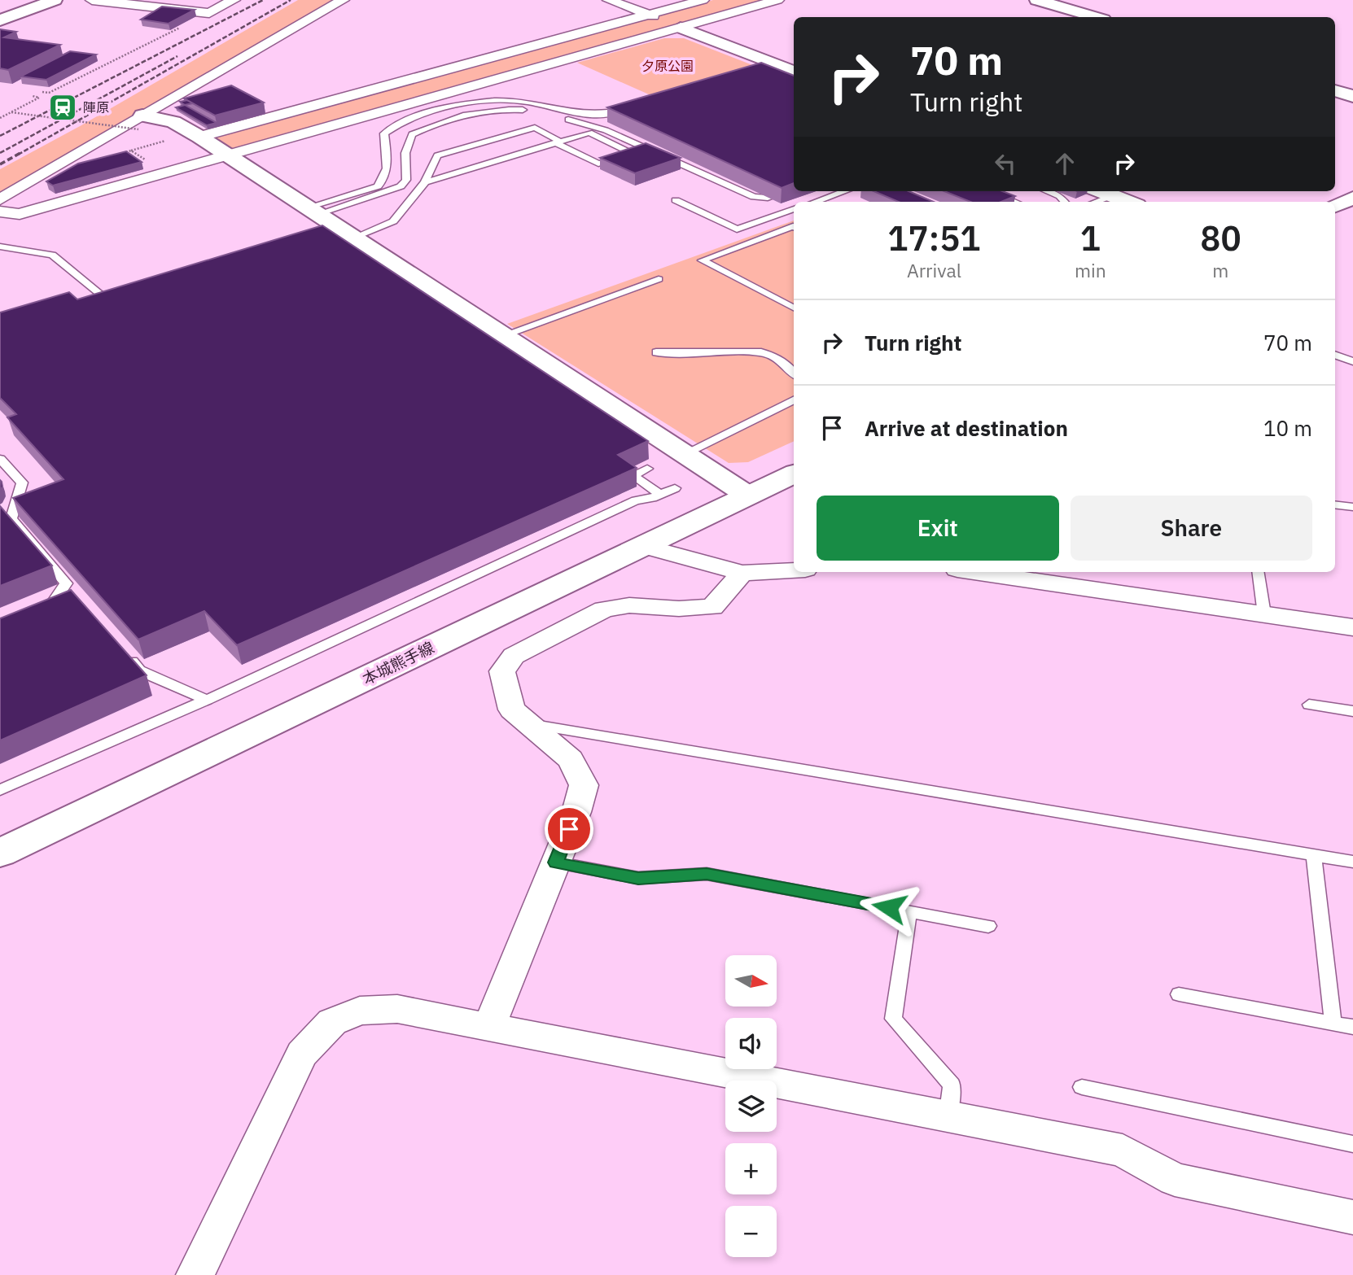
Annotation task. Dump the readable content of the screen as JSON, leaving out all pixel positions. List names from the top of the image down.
{
  "streets": {
    "street": ["本城熊手線"]
  },
  "parks": ["夕原公園"],
  "places": {
    "station": ["陣原"]
  },
  "north": "right",
  "page": {
    "turn": ["70 m", "Turn right"],
    "eta": [
      "17:51",
      "Arrival",
      "1",
      "min",
      "80",
      "m"
    ],
    "list": [
      {
        "name": "Turn right",
        "value": "70 m"
      },
      {
        "name": "Arrive at destination",
        "value": "10 m"
      }
    ],
    "buttons": ["Exit", "Share"],
    "map_buttons": ["+", "−"]
  }
}
